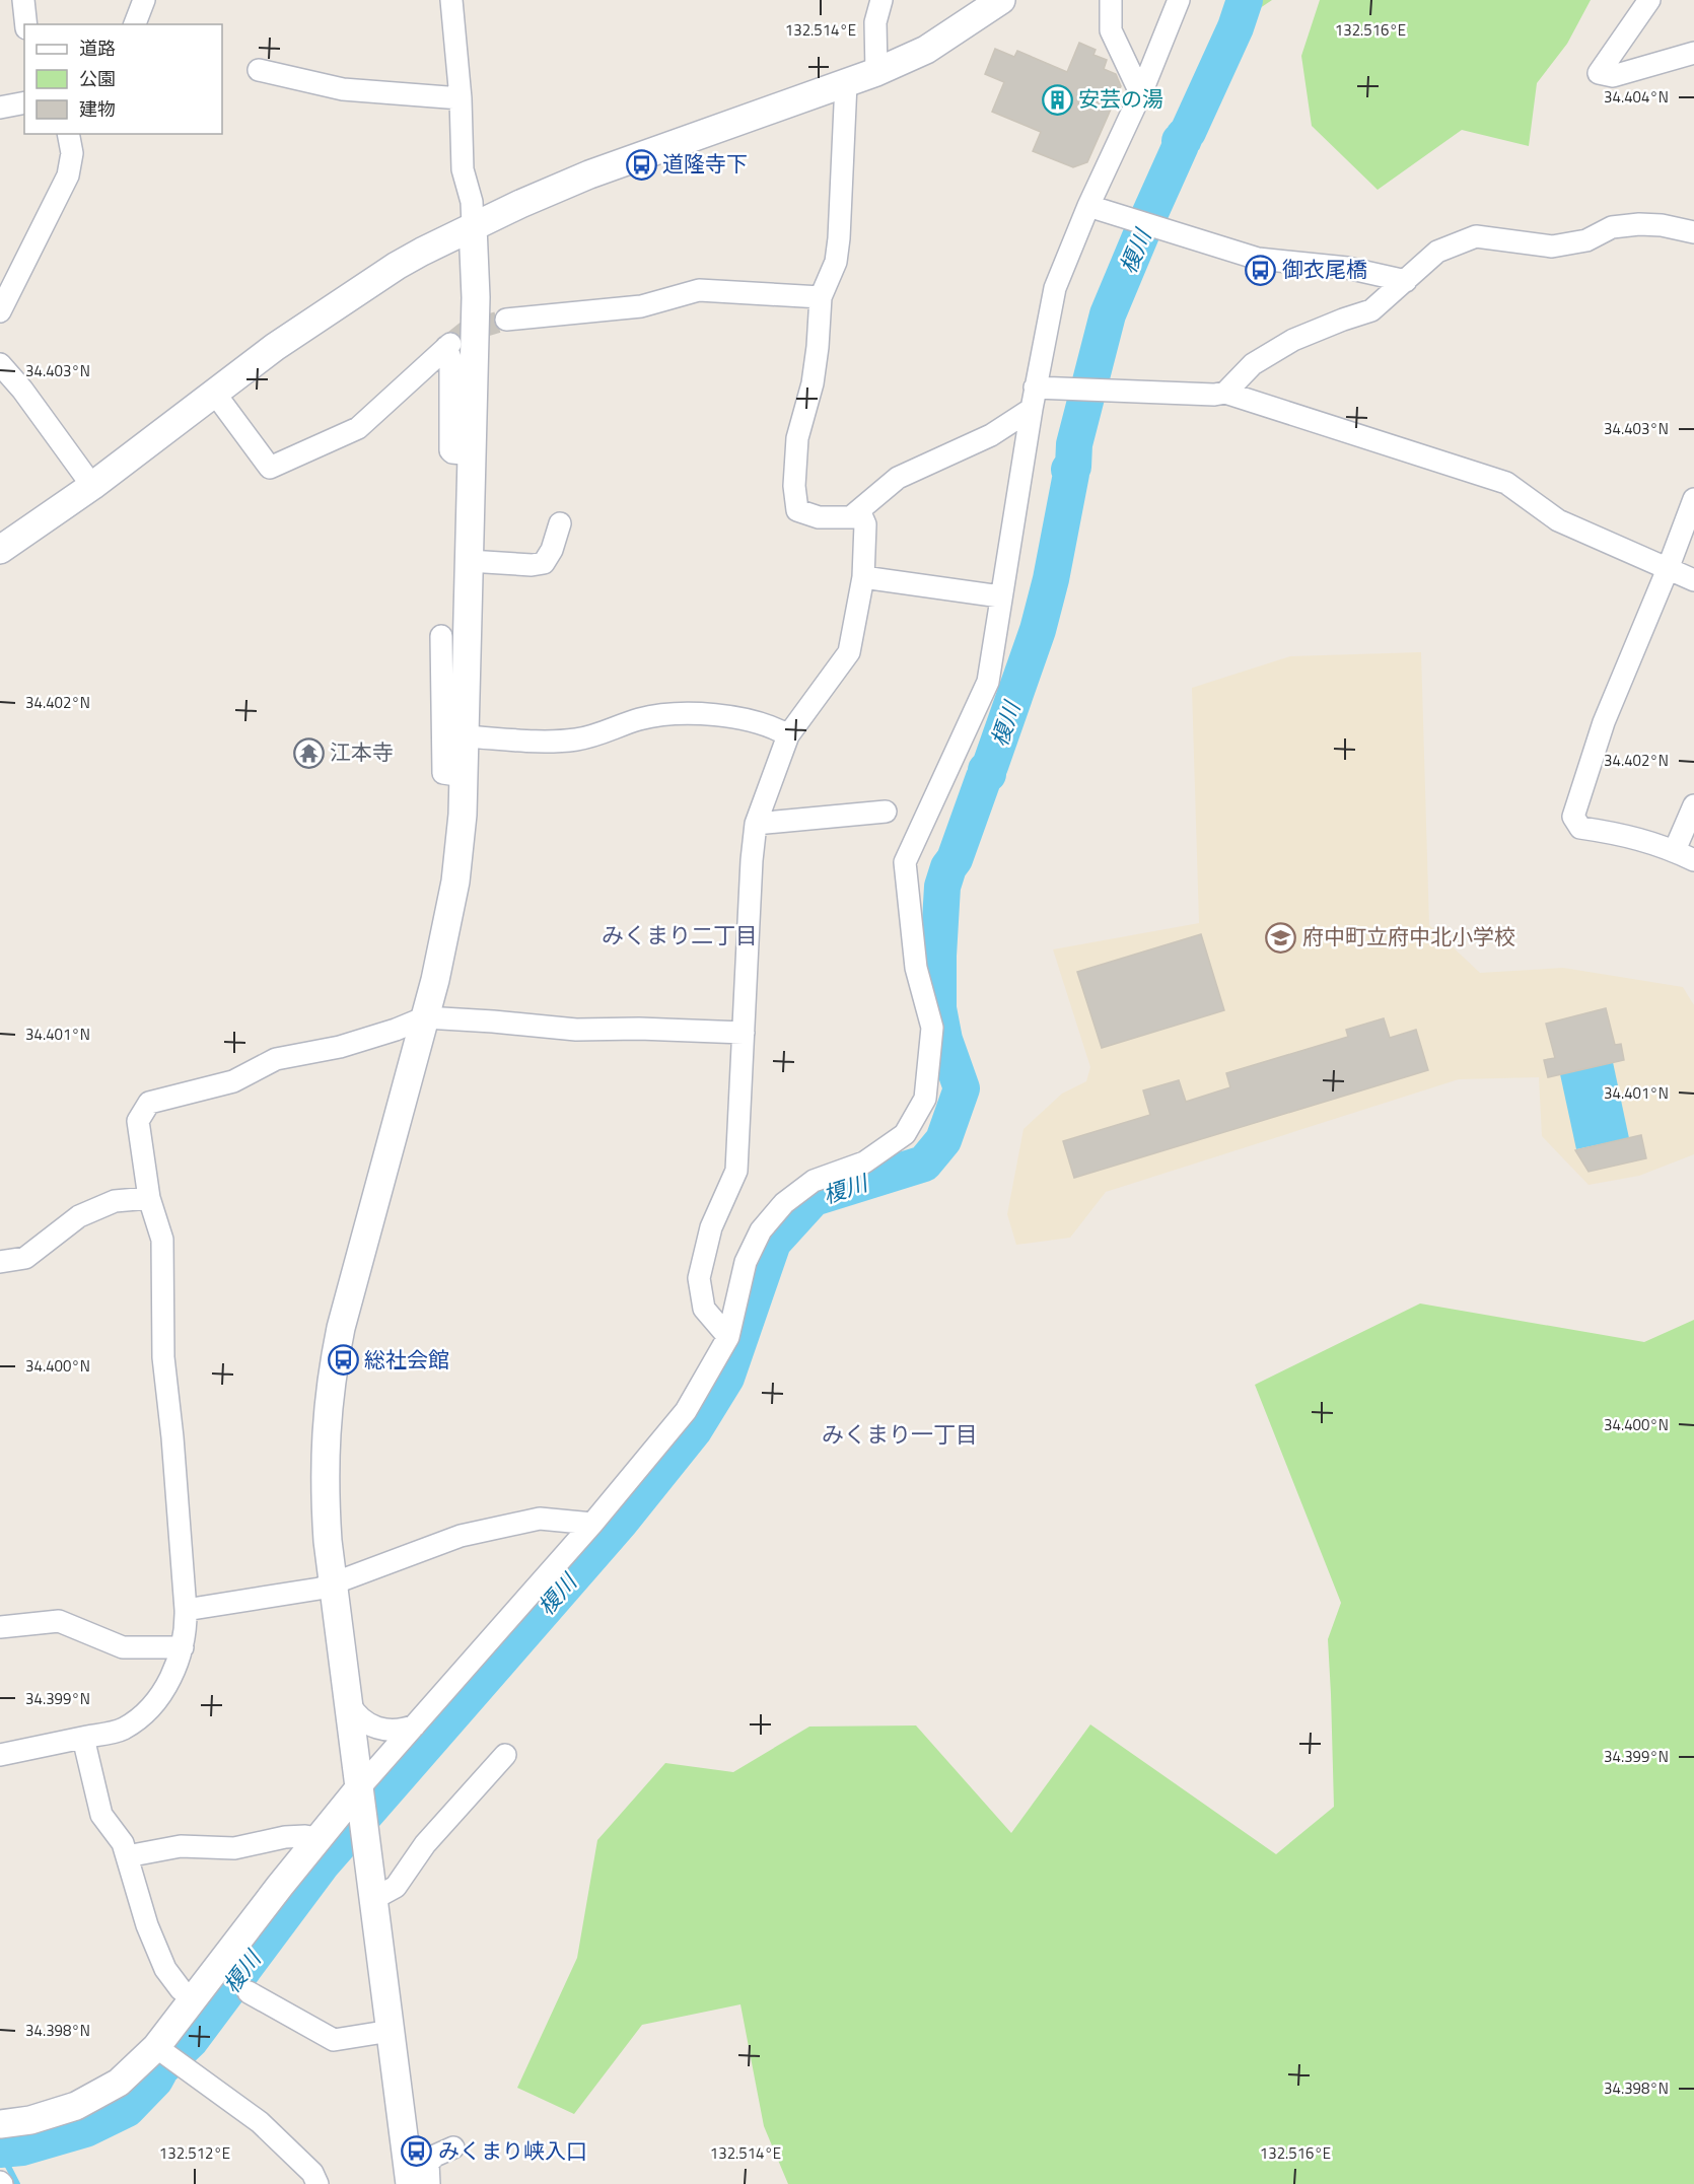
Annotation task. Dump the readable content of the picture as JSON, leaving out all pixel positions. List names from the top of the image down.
{
  "districts": ["みくまり二丁目", "みくまり一丁目"],
  "water": ["榎川"],
  "places": {
    "building": ["安芸の湯"],
    "bus stop": [
      "道隆寺下",
      "御衣尾橋",
      "総社会館",
      "みくまり峡入口"
    ],
    "temple": ["江本寺"],
    "school or university": ["府中町立府中北小学校"]
  },
  "legend": ["道路", "公園", "建物"],
  "coordinates": [
    "132.514°E",
    "132.516°E",
    "34.404°N",
    "34.403°N",
    "34.402°N",
    "34.401°N",
    "34.400°N",
    "34.399°N",
    "34.398°N",
    "132.512°E"
  ]
}
